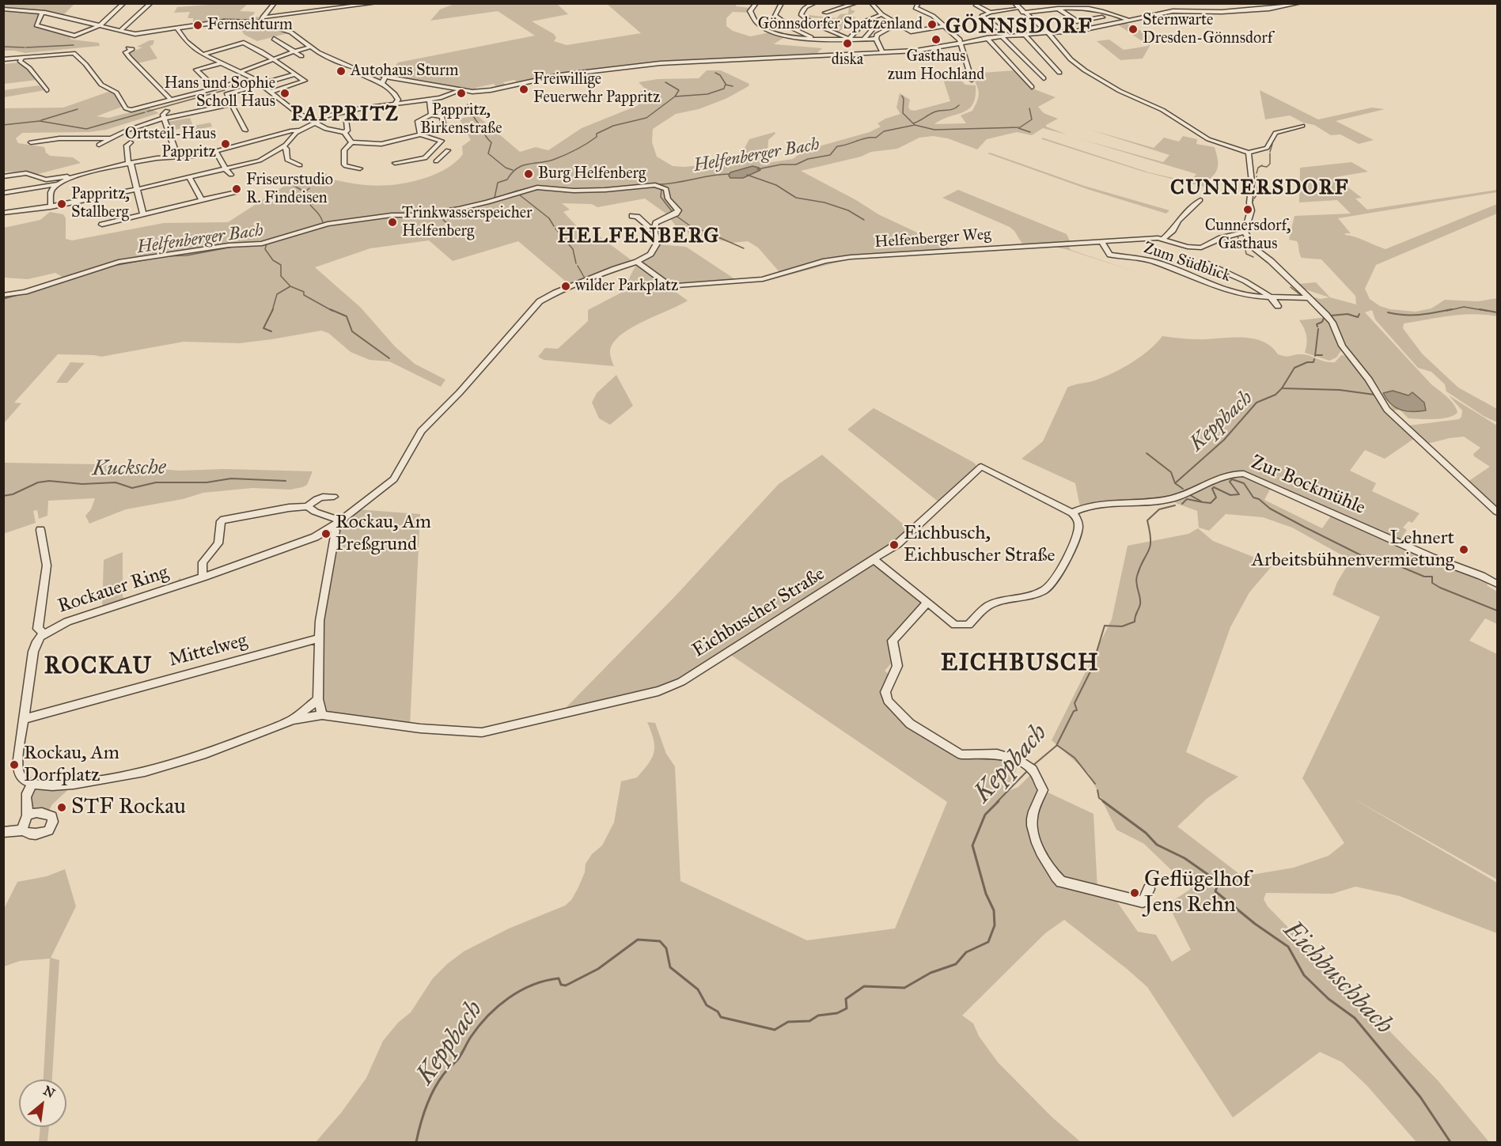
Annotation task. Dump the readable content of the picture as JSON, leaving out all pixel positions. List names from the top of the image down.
{
  "streets": {
    "street": [
      "Helfenberger Weg",
      "Zum Südblick",
      "Zur Bockmühle",
      "Rockauer Ring",
      "Eichbuscher Straße",
      "Mittelweg"
    ]
  },
  "crossings": [
    ["Helfenberger Weg", "Zum Südblick"],
    ["Helfenberger Weg", "Rockauer Ring"],
    ["Zur Bockmühle", "Eichbuscher Straße"],
    ["Rockauer Ring", "Mittelweg"]
  ],
  "districts": [
    "GÖNNSDORF",
    "PAPPRITZ",
    "CUNNERSDORF",
    "HELFENBERG",
    "EICHBUSCH",
    "ROCKAU"
  ],
  "water": [
    "Helfenberger Bach",
    "Keppbach",
    "Kucksche",
    "Eichbuschbach"
  ],
  "places": [
    "Gönnsdorfer Spatzenland",
    "Fernsehturm",
    "Sternwarte Dresden-Gönnsdorf",
    "Gasthaus zum Hochland",
    "diska",
    "Autohaus Sturm",
    "Freiwillige Feuerwehr Pappritz",
    "Hans und Sophie Scholl Haus",
    "Pappritz, Birkenstraße",
    "Ortsteil-Haus Pappritz",
    "Burg Helfenberg",
    "Friseurstudio R. Findeisen",
    "Pappritz, Stallberg",
    "Cunnersdorf, Gasthaus",
    "Trinkwasserspeicher Helfenberg",
    "wilder Parkplatz",
    "Rockau, Am Preßgrund",
    "Eichbusch, Eichbuscher Straße",
    "Lehnert Arbeitsbühnenvermietung",
    "Rockau, Am Dorfplatz",
    "STF Rockau",
    "Geflügelhof Jens Rehn"
  ],
  "north": "top right"
}
